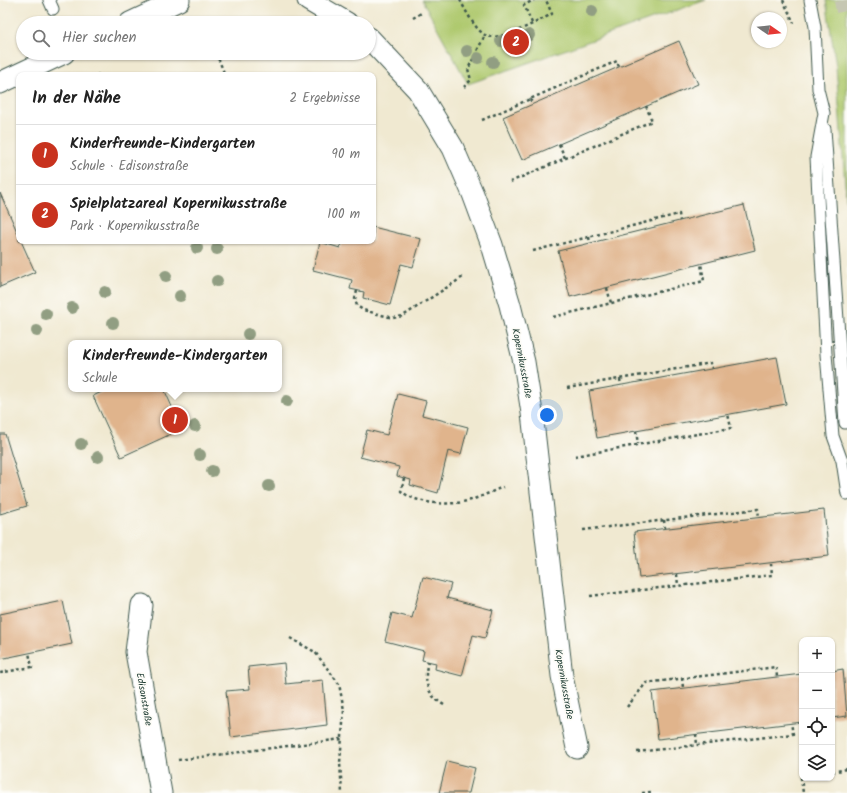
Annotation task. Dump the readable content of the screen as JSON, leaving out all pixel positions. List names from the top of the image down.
{
  "streets": {
    "street": ["Kopernikusstraße", "Edisonstraße"]
  },
  "north": "right",
  "page": {
    "search": "Hier suchen",
    "pins": ["2", "1"],
    "heading": ["In der Nähe", "2 Ergebnisse"],
    "list": [
      {
        "mark": "1",
        "name": "Kinderfreunde-Kindergarten",
        "note": "Schule · Edisonstraße",
        "value": "90 m"
      },
      {
        "mark": "2",
        "name": "Spielplatzareal Kopernikusstraße",
        "note": "Park · Kopernikusstraße",
        "value": "100 m"
      }
    ],
    "popup": ["Kinderfreunde-Kindergarten", "Schule"],
    "map_buttons": ["+", "−"]
  }
}
